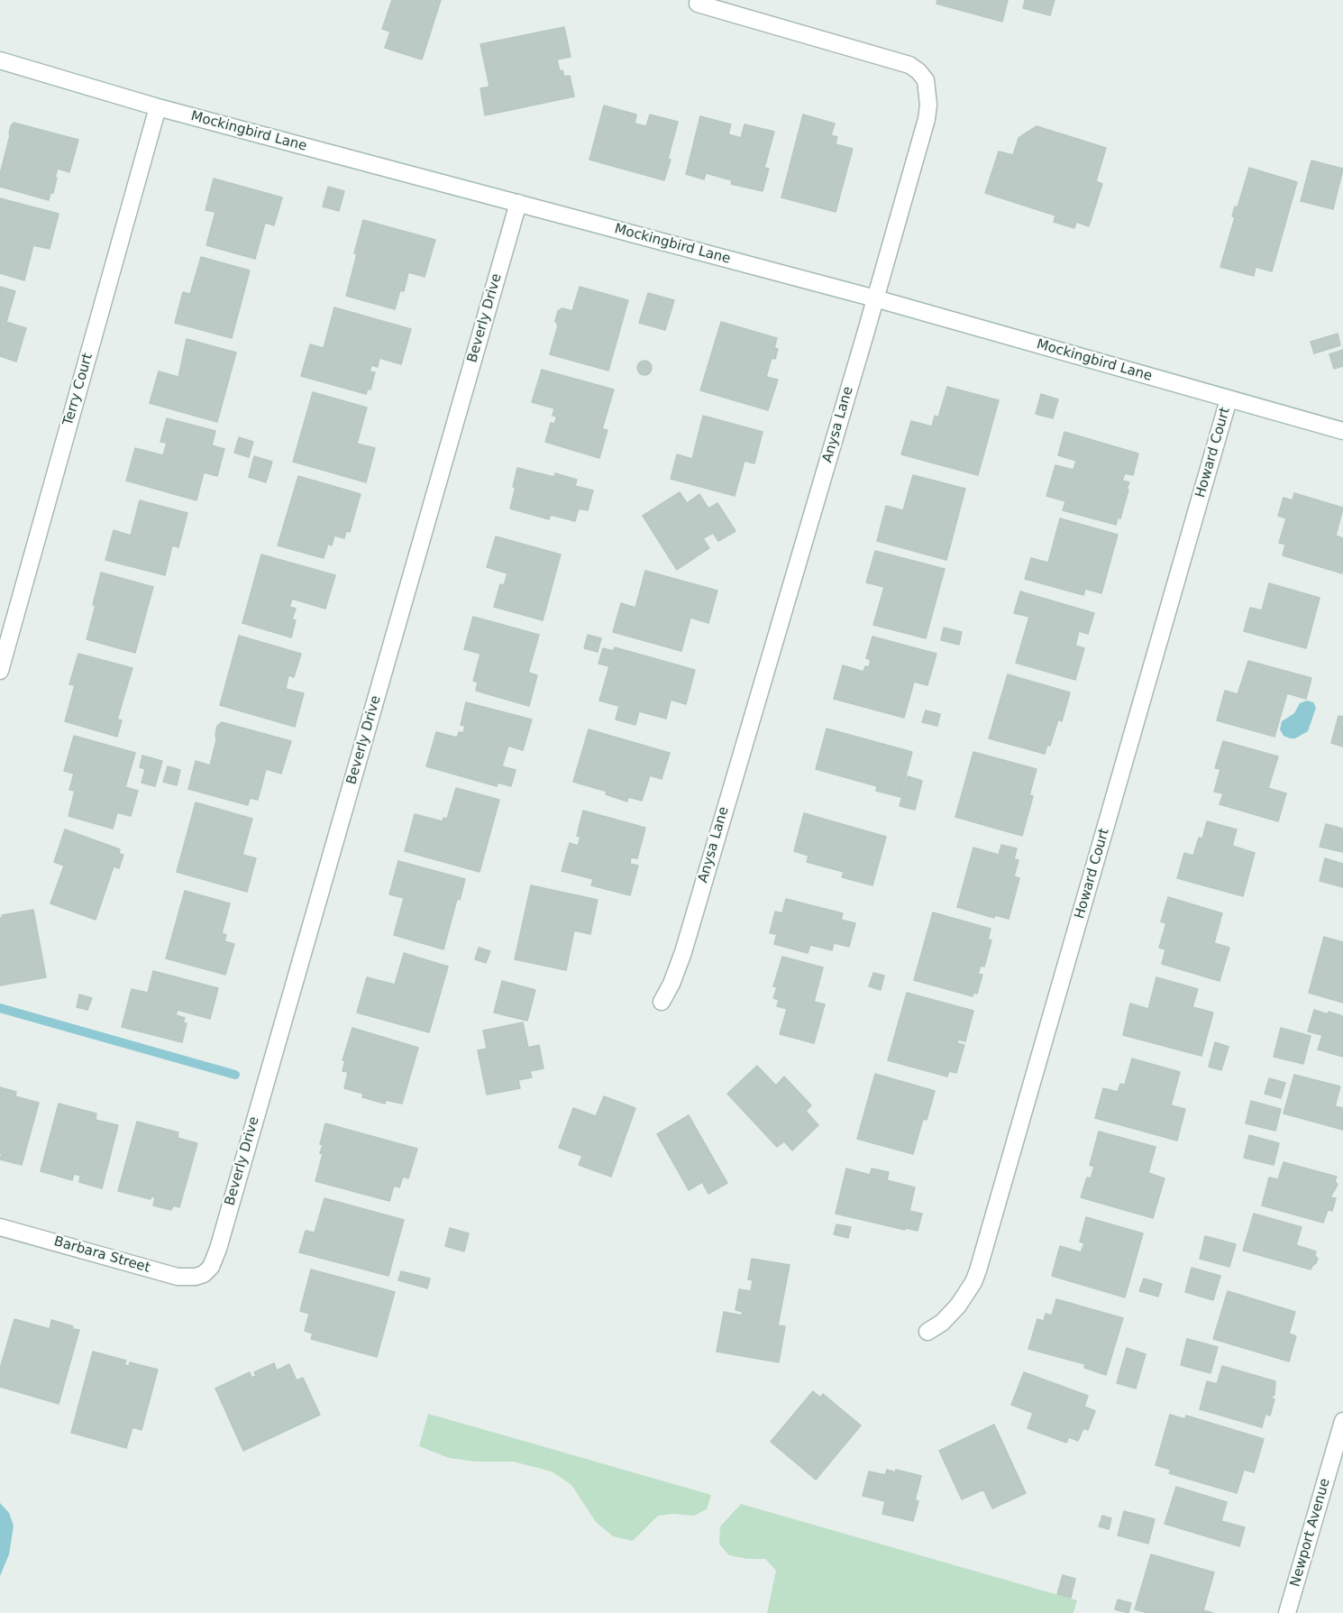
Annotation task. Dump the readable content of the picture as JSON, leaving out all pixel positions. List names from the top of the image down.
{
  "streets": {
    "street": [
      "Mockingbird Lane",
      "Beverly Drive",
      "Terry Court",
      "Anysa Lane",
      "Howard Court",
      "Barbara Street",
      "Newport Avenue"
    ]
  },
  "crossings": [
    ["Mockingbird Lane", "Beverly Drive"],
    ["Mockingbird Lane", "Terry Court"],
    ["Mockingbird Lane", "Anysa Lane"],
    ["Mockingbird Lane", "Howard Court"],
    ["Beverly Drive", "Barbara Street"]
  ]
}
